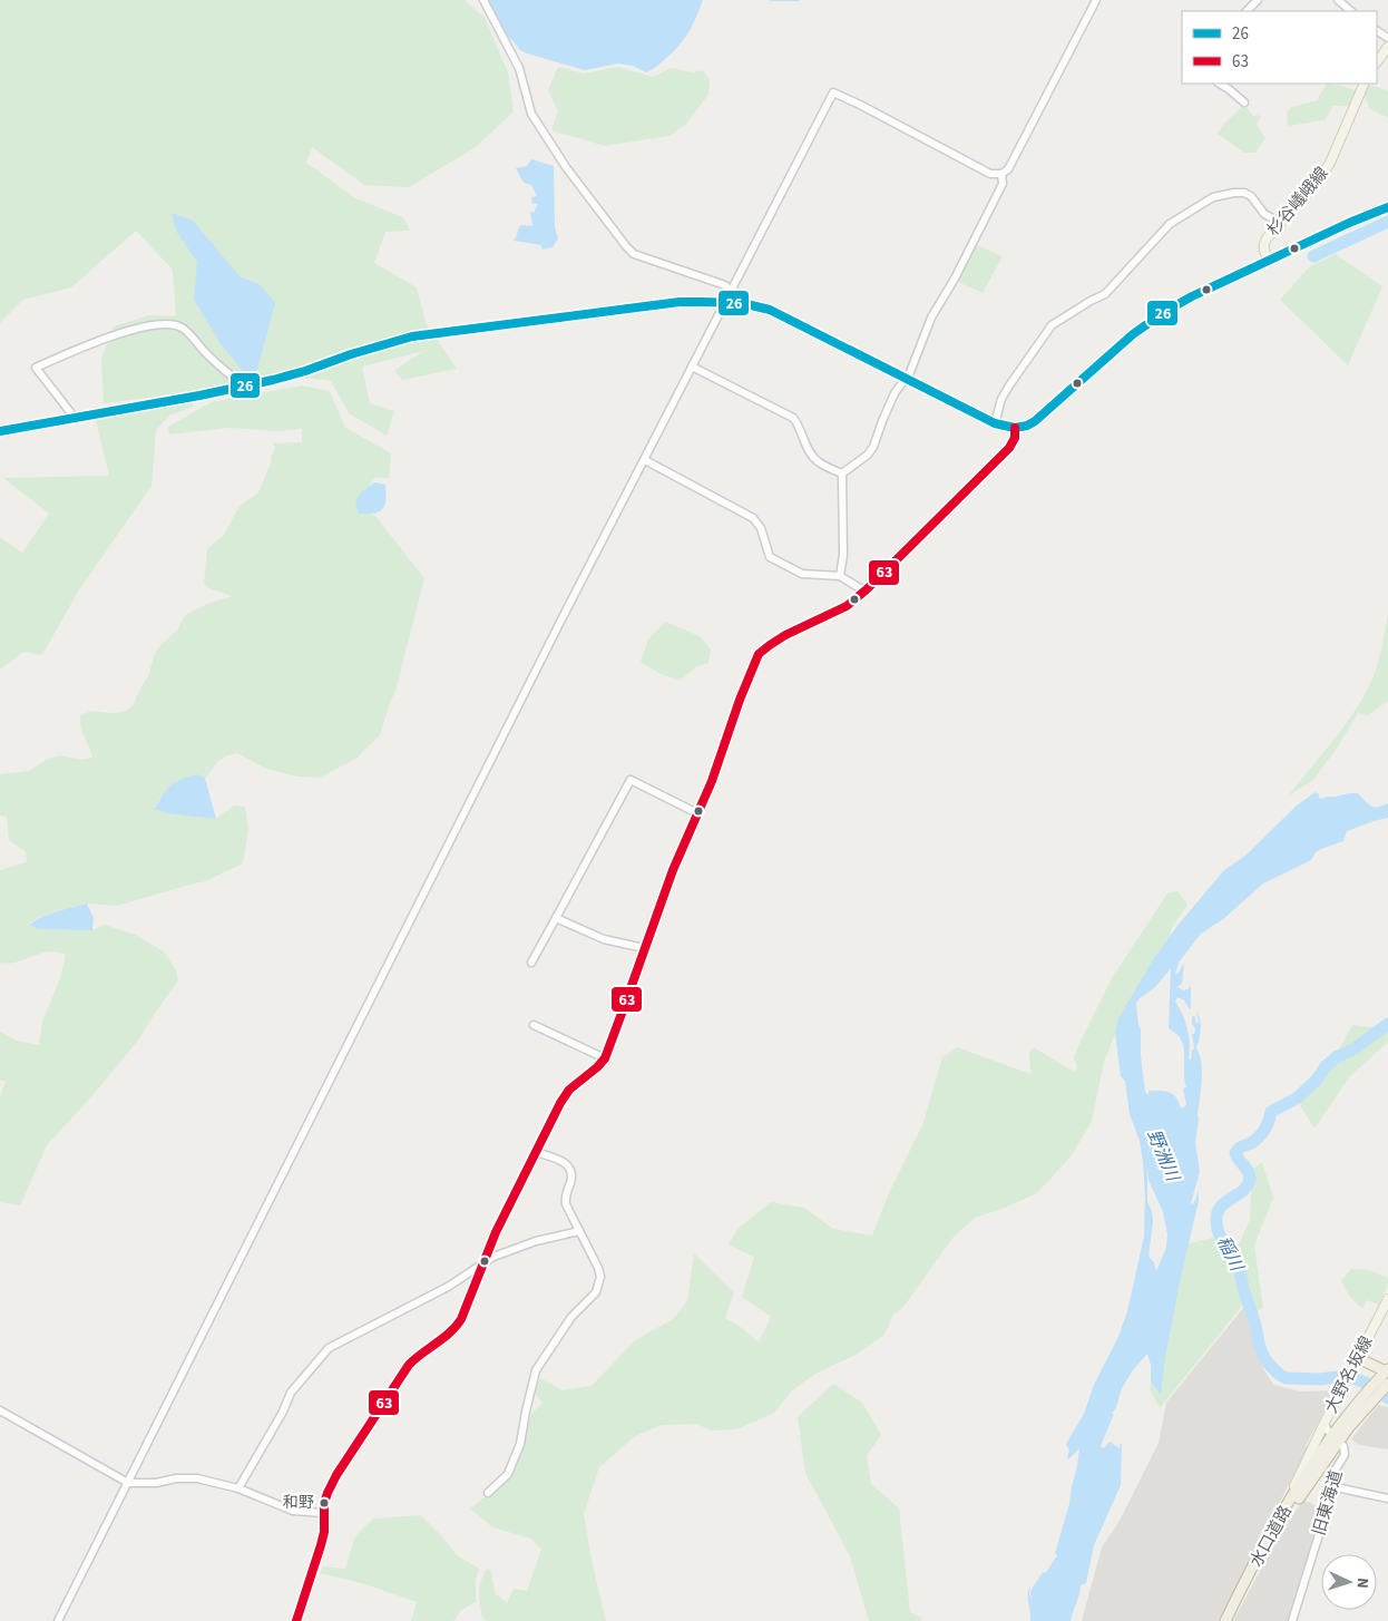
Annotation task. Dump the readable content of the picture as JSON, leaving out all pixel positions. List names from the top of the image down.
{
  "streets": {
    "highway": ["水口道路"],
    "main road": ["杉谷嶬峨線", "大野名坂線"],
    "street": ["旧東海道"]
  },
  "crossings": [
    ["大野名坂線", "水口道路"],
    ["旧東海道", "水口道路"]
  ],
  "water": ["野洲川", "稲川"],
  "places": ["和野"],
  "lines": ["transit line 26", "transit line 63"],
  "legend": ["26", "63"],
  "north": "right"
}
